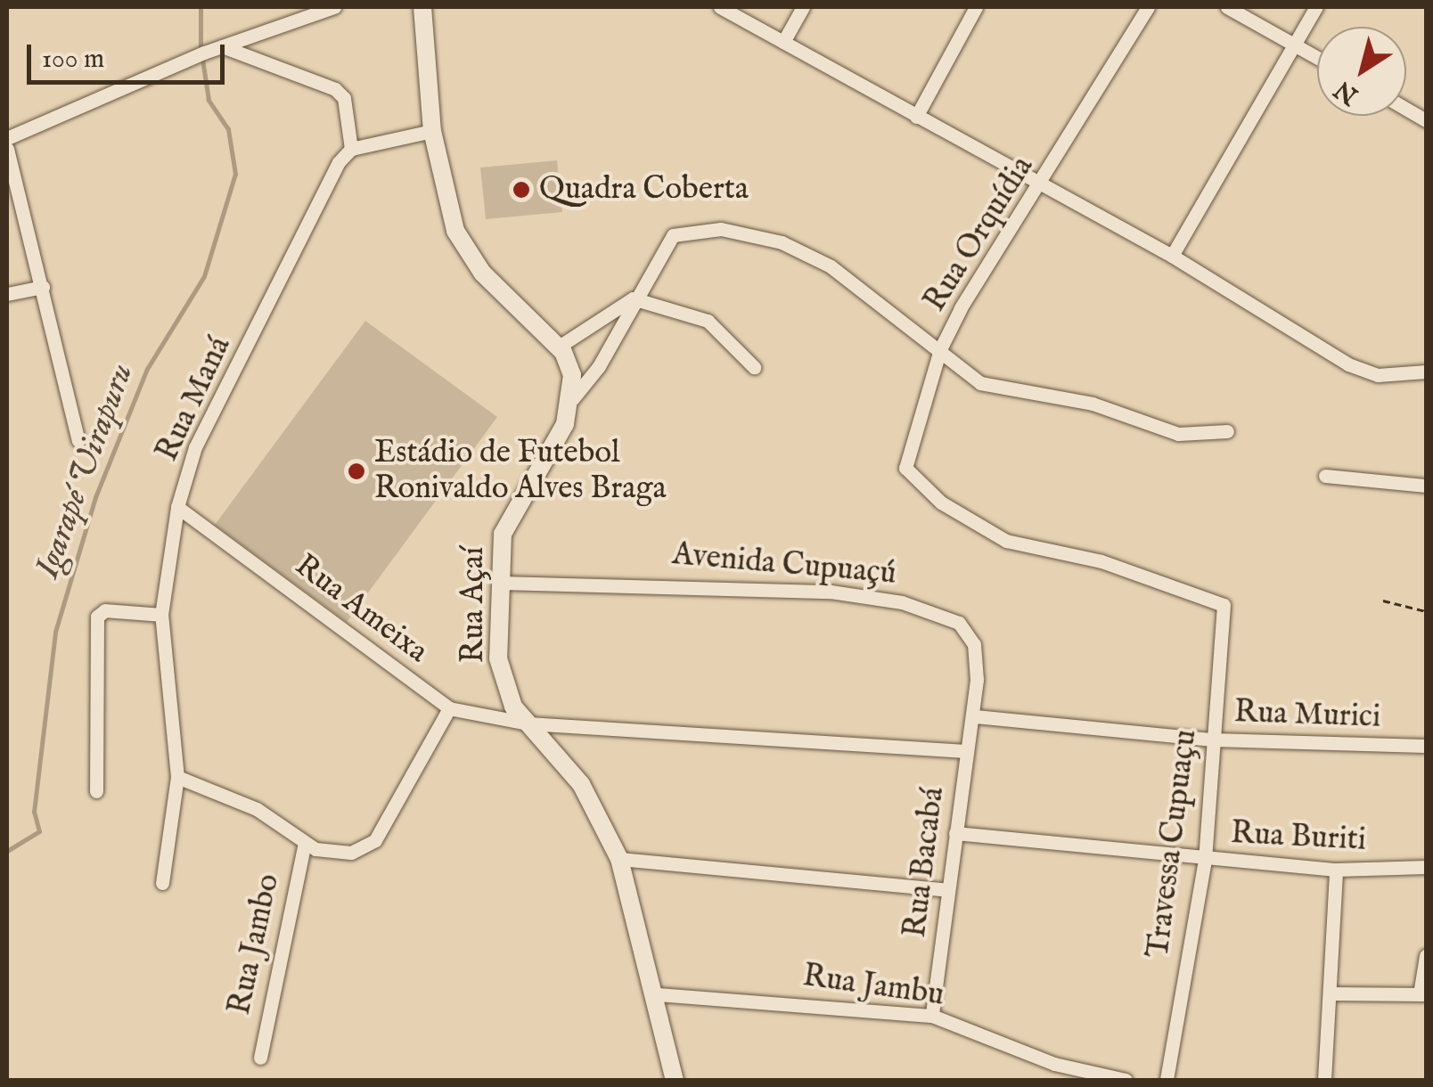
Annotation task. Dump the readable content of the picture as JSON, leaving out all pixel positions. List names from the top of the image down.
{
  "streets": {
    "street": [
      "Rua Orquídia",
      "Rua Maná",
      "Avenida Cupuaçú",
      "Rua Açaí",
      "Rua Ameixa",
      "Rua Murici",
      "Rua Buriti",
      "Travessa Cupuaçu",
      "Rua Bacabá",
      "Rua Jambo",
      "Rua Jambu"
    ]
  },
  "crossings": [
    ["Rua Orquídia", "Travessa Cupuaçu"],
    ["Rua Maná", "Rua Ameixa"],
    ["Avenida Cupuaçú", "Rua Açaí"],
    ["Avenida Cupuaçú", "Rua Murici"],
    ["Avenida Cupuaçú", "Rua Bacabá"],
    ["Rua Açaí", "Rua Ameixa"],
    ["Rua Açaí", "Rua Jambu"],
    ["Rua Murici", "Travessa Cupuaçu"],
    ["Rua Murici", "Rua Bacabá"],
    ["Rua Buriti", "Travessa Cupuaçu"],
    ["Rua Buriti", "Rua Bacabá"],
    ["Rua Bacabá", "Rua Jambu"]
  ],
  "water": ["Igarapé Uirapuru"],
  "places": ["Quadra Coberta", "Estádio de Futebol Ronivaldo Alves Braga"],
  "scale_bar": "100 m",
  "north": "bottom left"
}
